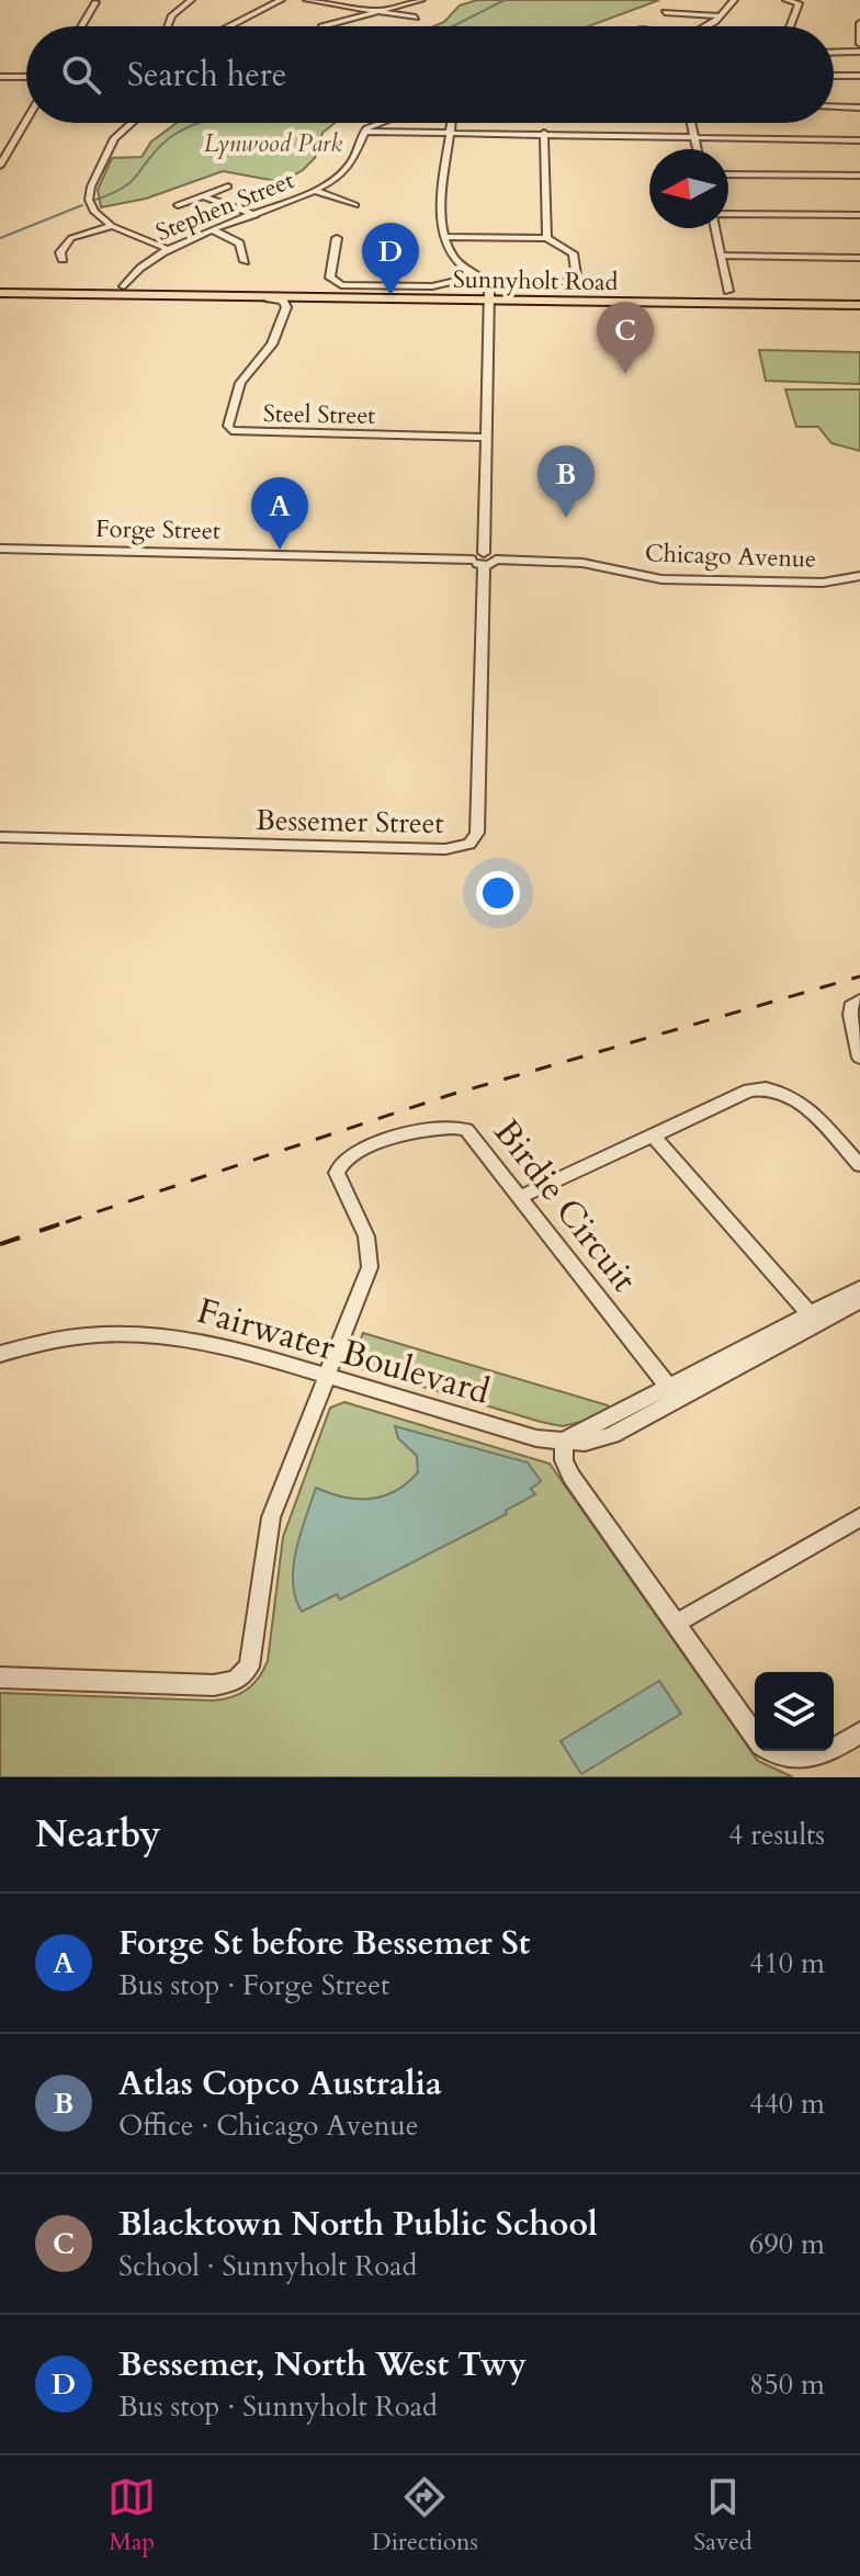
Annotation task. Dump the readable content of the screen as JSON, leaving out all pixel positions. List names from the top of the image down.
{
  "streets": {
    "main road": ["Sunnyholt Road"],
    "street": [
      "Stephen Street",
      "Steel Street",
      "Forge Street",
      "Chicago Avenue",
      "Bessemer Street",
      "Birdie Circuit",
      "Fairwater Boulevard"
    ]
  },
  "crossings": [
    ["Sunnyholt Road", "Steel Street"],
    ["Sunnyholt Road", "Bessemer Street"],
    ["Steel Street", "Bessemer Street"],
    ["Forge Street", "Chicago Avenue"],
    ["Forge Street", "Bessemer Street"],
    ["Chicago Avenue", "Bessemer Street"],
    ["Birdie Circuit", "Fairwater Boulevard"]
  ],
  "parks": ["Lynwood Park"],
  "north": "left",
  "page": {
    "search": "Search here",
    "pins": [
      "D",
      "C",
      "B",
      "A"
    ],
    "heading": ["Nearby", "4 results"],
    "list": [
      {
        "mark": "A",
        "name": "Forge St before Bessemer St",
        "note": "Bus stop · Forge Street",
        "value": "410 m"
      },
      {
        "mark": "B",
        "name": "Atlas Copco Australia",
        "note": "Office · Chicago Avenue",
        "value": "440 m"
      },
      {
        "mark": "C",
        "name": "Blacktown North Public School",
        "note": "School · Sunnyholt Road",
        "value": "690 m"
      },
      {
        "mark": "D",
        "name": "Bessemer, North West Twy",
        "note": "Bus stop · Sunnyholt Road",
        "value": "850 m"
      }
    ],
    "nav": ["Map", "Directions", "Saved"]
  }
}
